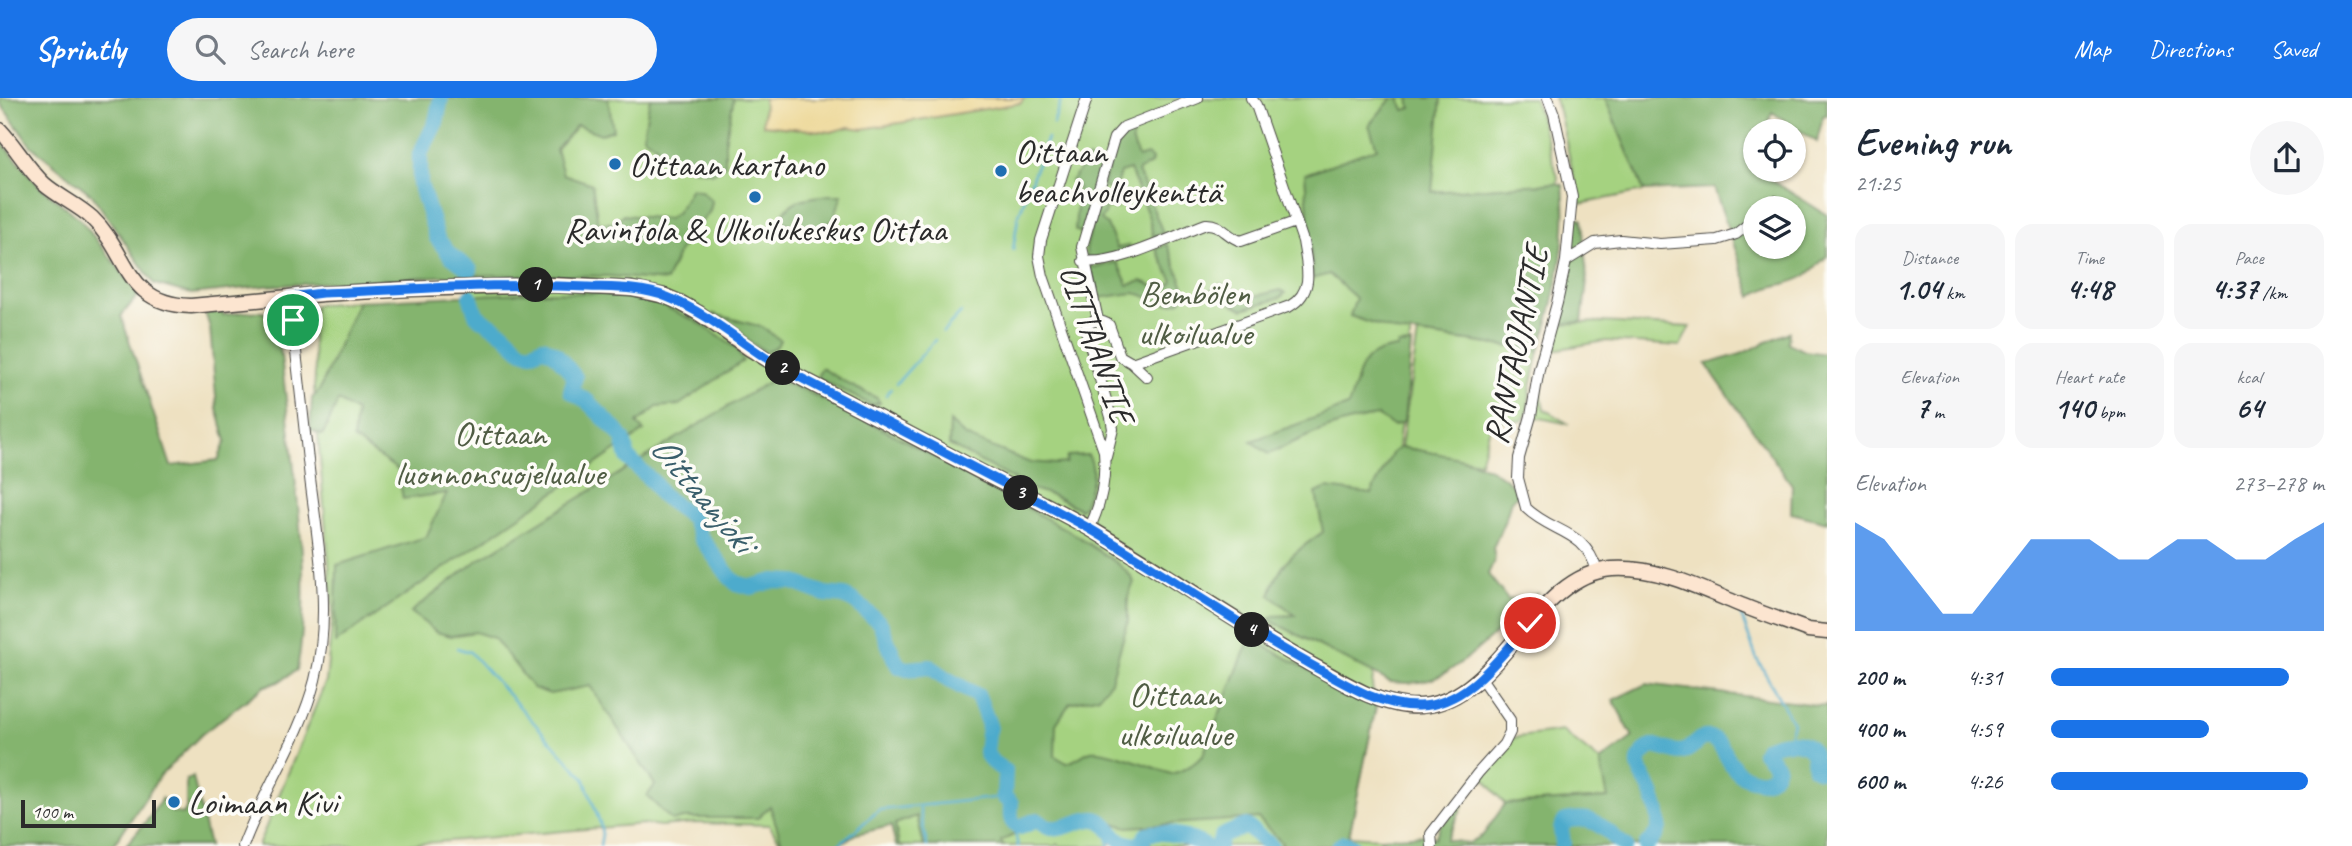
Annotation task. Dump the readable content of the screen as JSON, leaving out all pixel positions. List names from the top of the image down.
{
  "streets": {
    "street": ["OITTAANTIE", "RANTAOJANTIE"]
  },
  "water": ["Oittaanjoki"],
  "parks": ["Bembölen ulkoilualue", "Oittaan luonnonsuojelualue", "Oittaan ulkoilualue"],
  "places": [
    "Oittaan kartano",
    "Oittaan beachvolleykenttä",
    "Ravintola & Ulkoilukeskus Oittaa",
    "Loimaan Kivi"
  ],
  "scale_bar": "100 m",
  "page": {
    "header": "Sprintly",
    "search": "Search here",
    "nav": ["Map", "Directions", "Saved"],
    "heading": ["Evening run", "21:25"],
    "stats": [
      ["Distance", "1.04 km"],
      ["Time", "4:48"],
      ["Pace", "4:37 /km"],
      ["Elevation", "7 m"],
      ["Heart rate", "140 bpm"],
      ["kcal", "64"]
    ],
    "pins": [
      "1",
      "2",
      "3",
      "4"
    ],
    "chart": ["Elevation", "273–278 m"],
    "list": [
      {
        "name": "200 m",
        "note": "4:31"
      },
      {
        "name": "400 m",
        "note": "4:59"
      },
      {
        "name": "600 m",
        "note": "4:26"
      }
    ],
    "scale": "100 m"
  }
}
